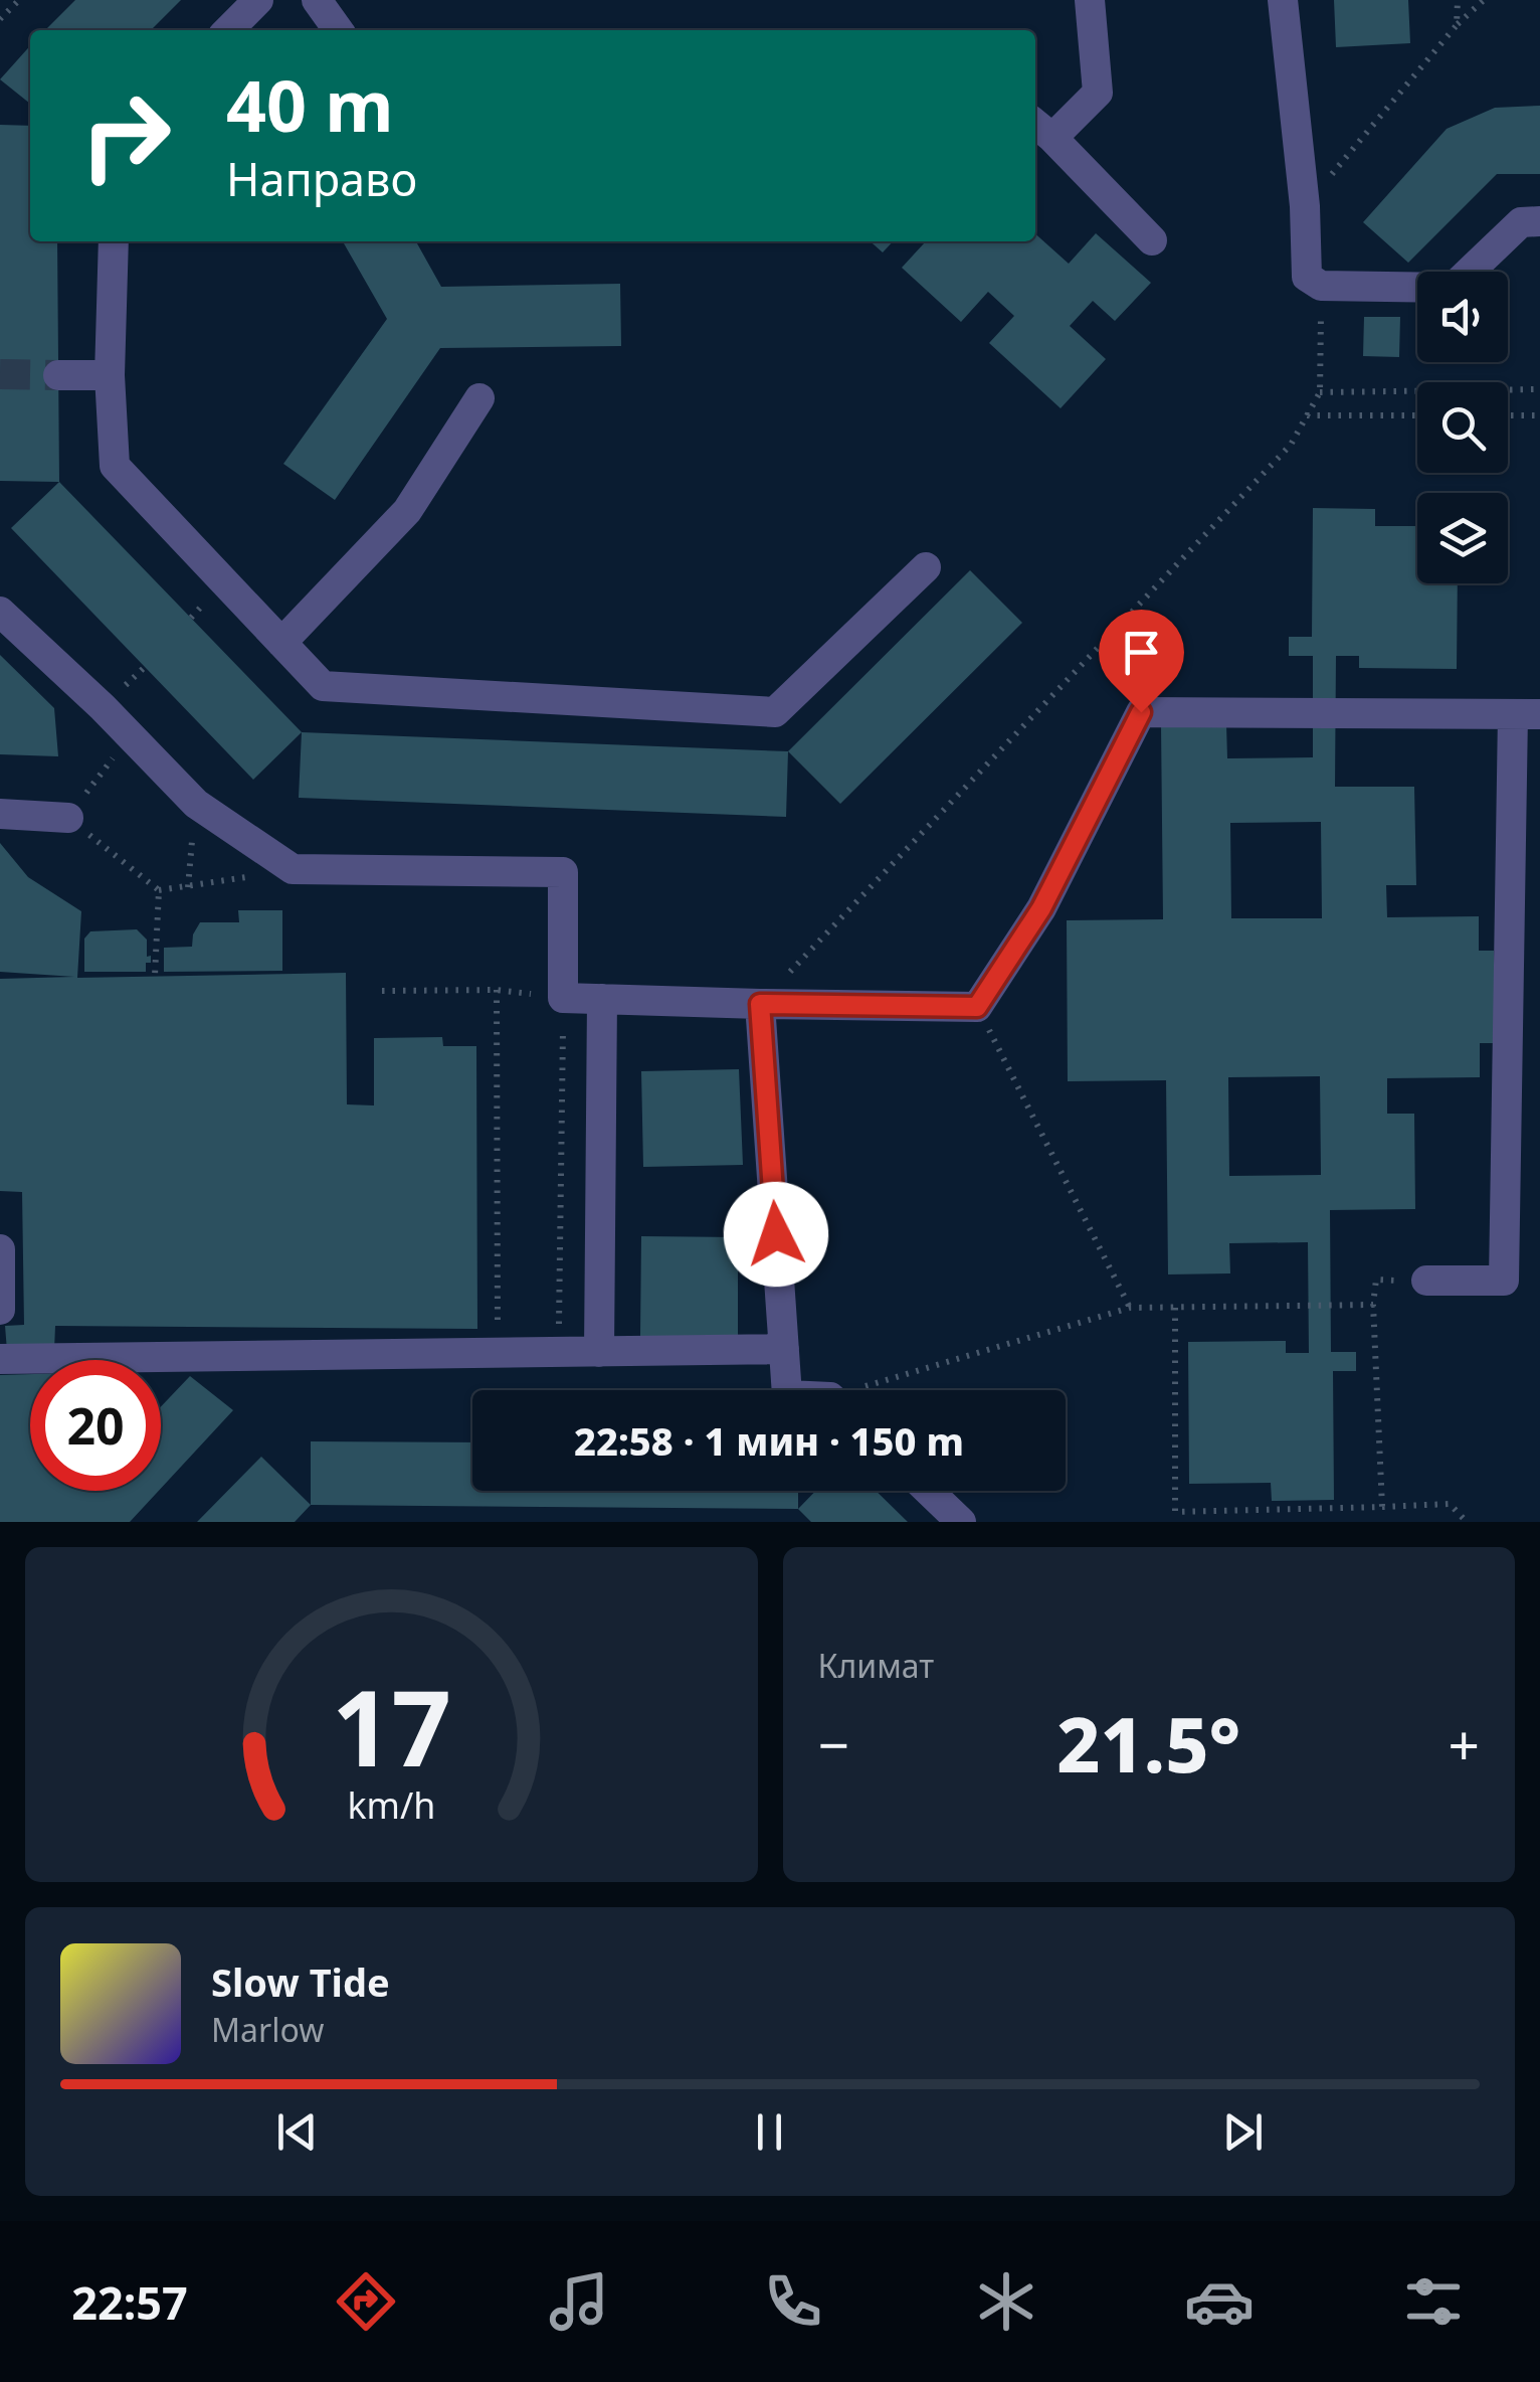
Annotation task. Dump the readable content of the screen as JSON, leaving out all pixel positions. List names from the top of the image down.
{
  "page": {
    "turn": ["40 m", "Направо"],
    "limit": "20",
    "trip": "22:58 · 1 мин · 150 m",
    "tile": "Климат",
    "heat": ["−", "21.5°", "+"],
    "song": ["Slow Tide", "Marlow"],
    "tabs": "22:57",
    "gauge": ["17", "km/h"]
  }
}
